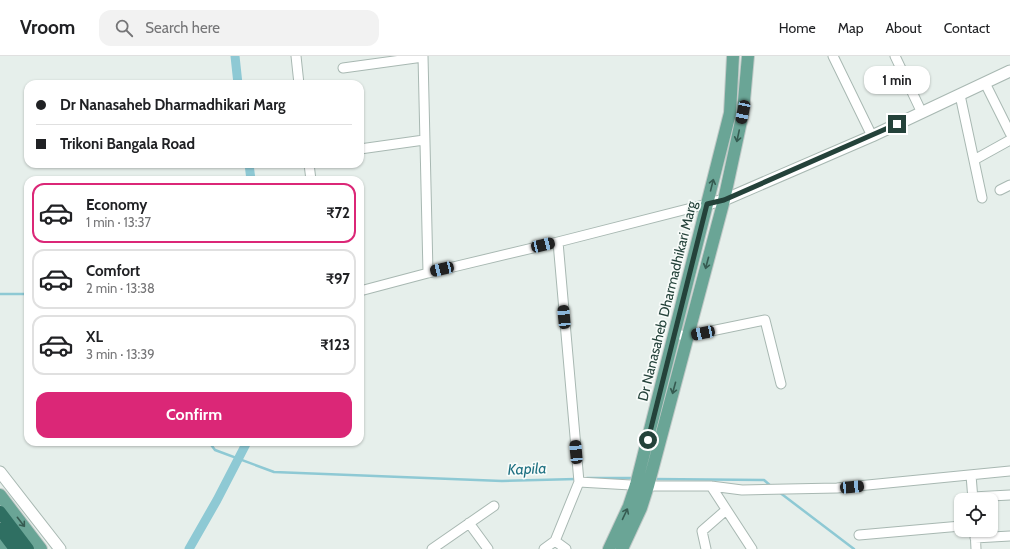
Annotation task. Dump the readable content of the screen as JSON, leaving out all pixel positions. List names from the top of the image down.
{
  "streets": {
    "main road": ["Dr Nanasaheb Dharmadhikari Marg"]
  },
  "water": ["Kapila"],
  "page": {
    "header": "Vroom",
    "search": "Search here",
    "nav": [
      "Home",
      "Map",
      "About",
      "Contact"
    ],
    "bubble": "1 min",
    "banner": ["Dr Nanasaheb Dharmadhikari Marg", "Trikoni Bangala Road"],
    "list": [
      {
        "name": "Economy",
        "note": "1 min · 13:37",
        "value": "₹72"
      },
      {
        "name": "Comfort",
        "note": "2 min · 13:38",
        "value": "₹97"
      },
      {
        "name": "XL",
        "note": "3 min · 13:39",
        "value": "₹123"
      }
    ],
    "buttons": "Confirm"
  }
}
